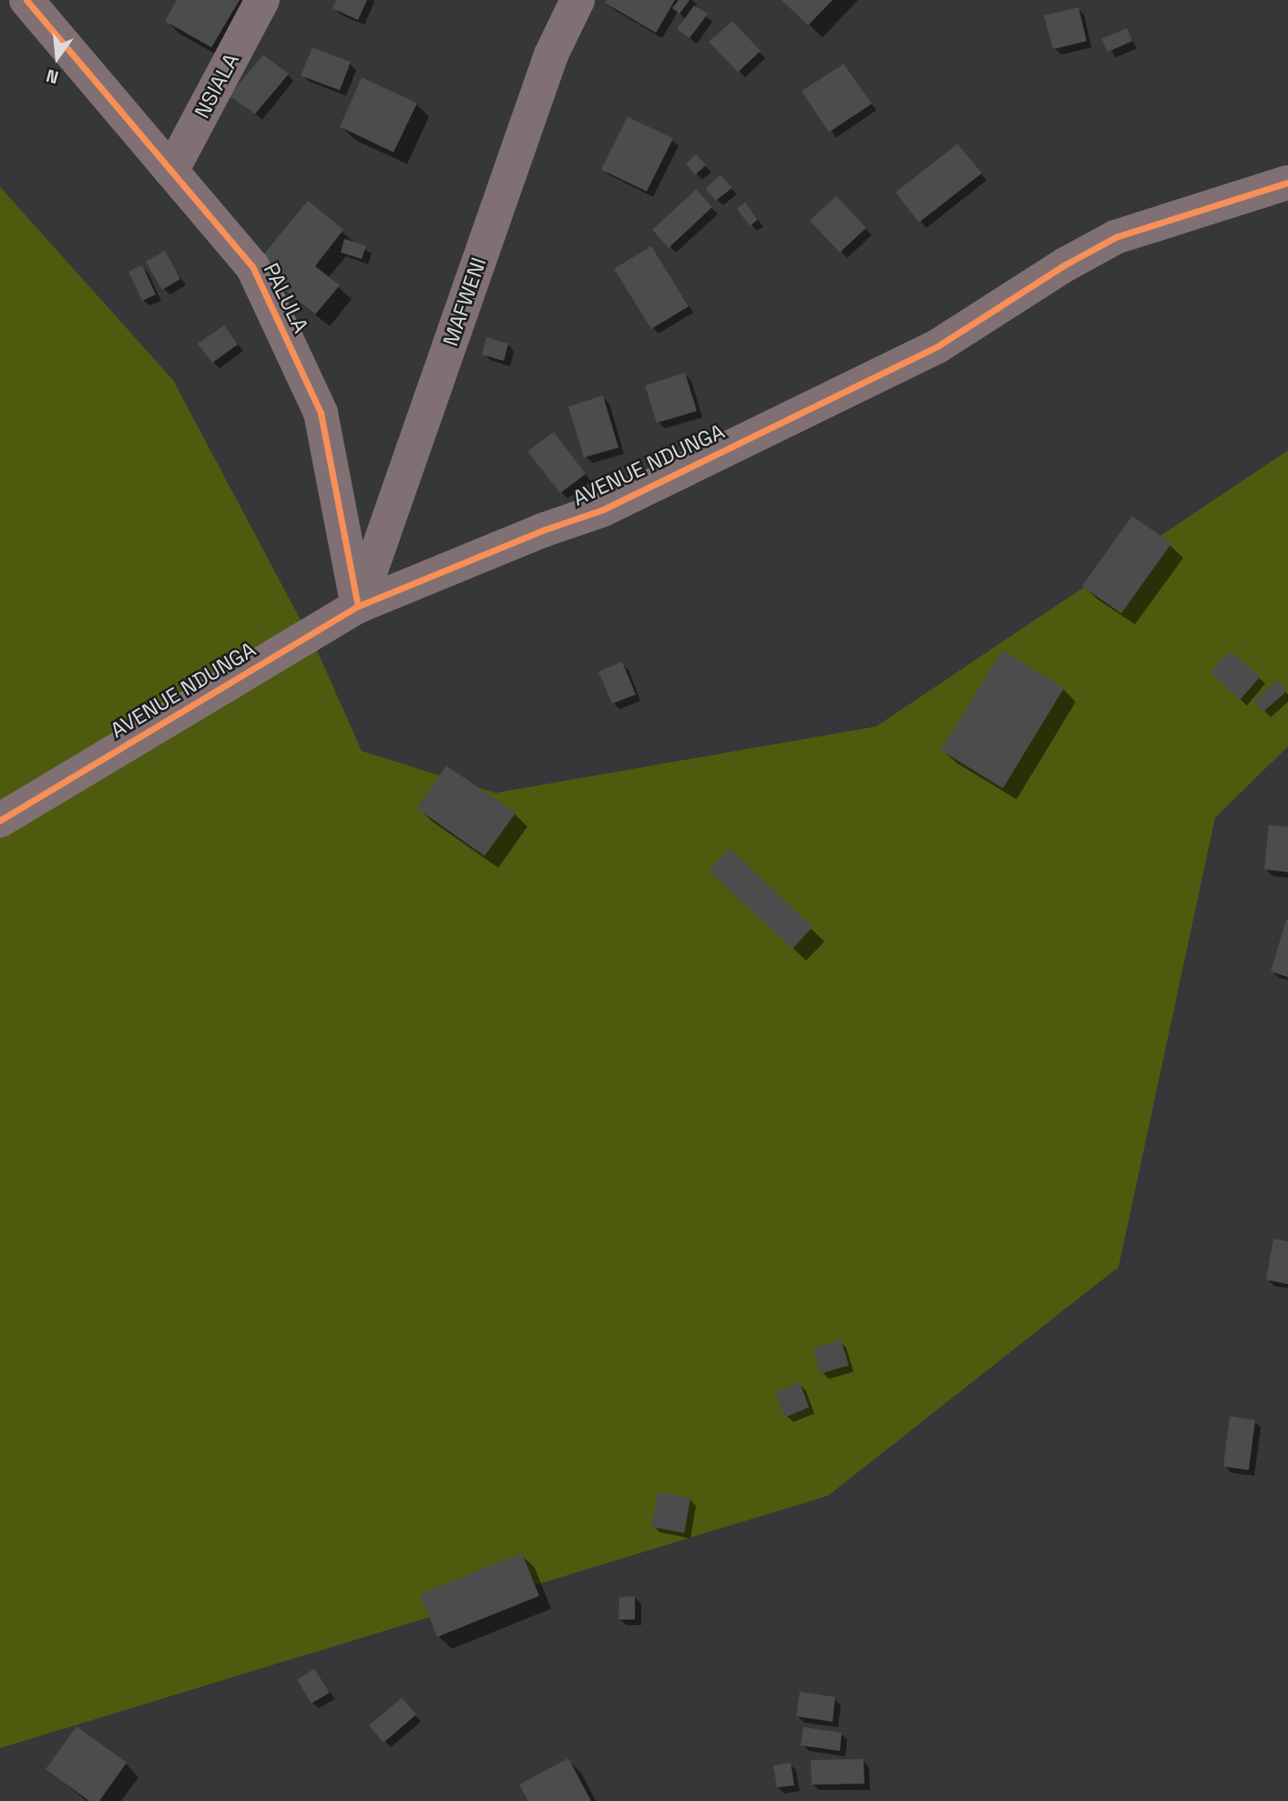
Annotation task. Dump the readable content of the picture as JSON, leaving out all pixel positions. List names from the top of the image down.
{
  "streets": {
    "street": [
      "NSIALA",
      "PALULA",
      "MAFWENI",
      "AVENUE NDUNGA"
    ]
  },
  "crossings": [
    ["NSIALA", "PALULA"],
    ["PALULA", "MAFWENI"],
    ["PALULA", "AVENUE NDUNGA"],
    ["MAFWENI", "AVENUE NDUNGA"]
  ],
  "north": "bottom"
}
